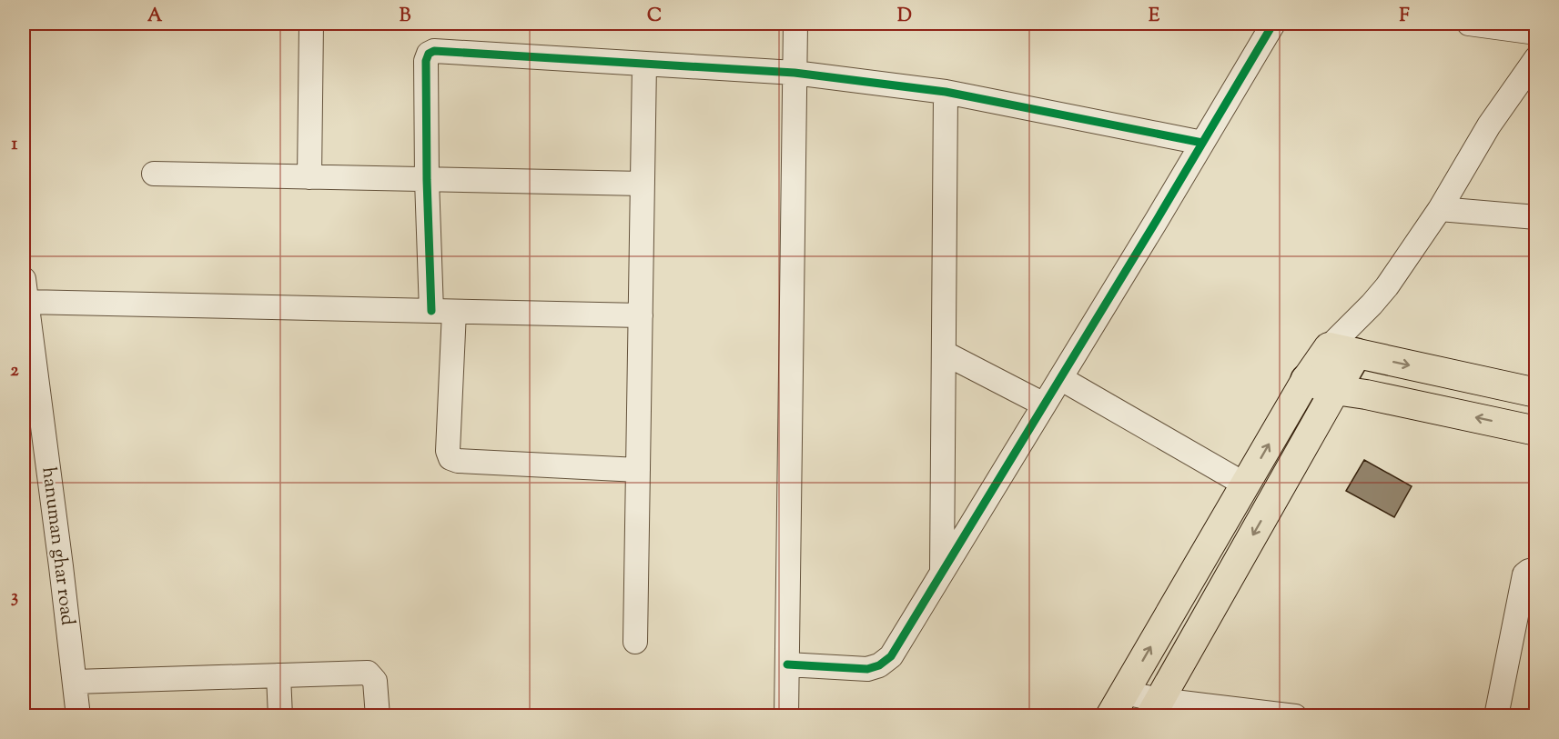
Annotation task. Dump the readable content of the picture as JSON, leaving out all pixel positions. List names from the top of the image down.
{
  "streets": {
    "street": ["hanuman ghar road"]
  },
  "grid": {
    "columns": [
      "A",
      "B",
      "C",
      "D",
      "E",
      "F"
    ],
    "rows": ["1", "2", "3"]
  }
}
